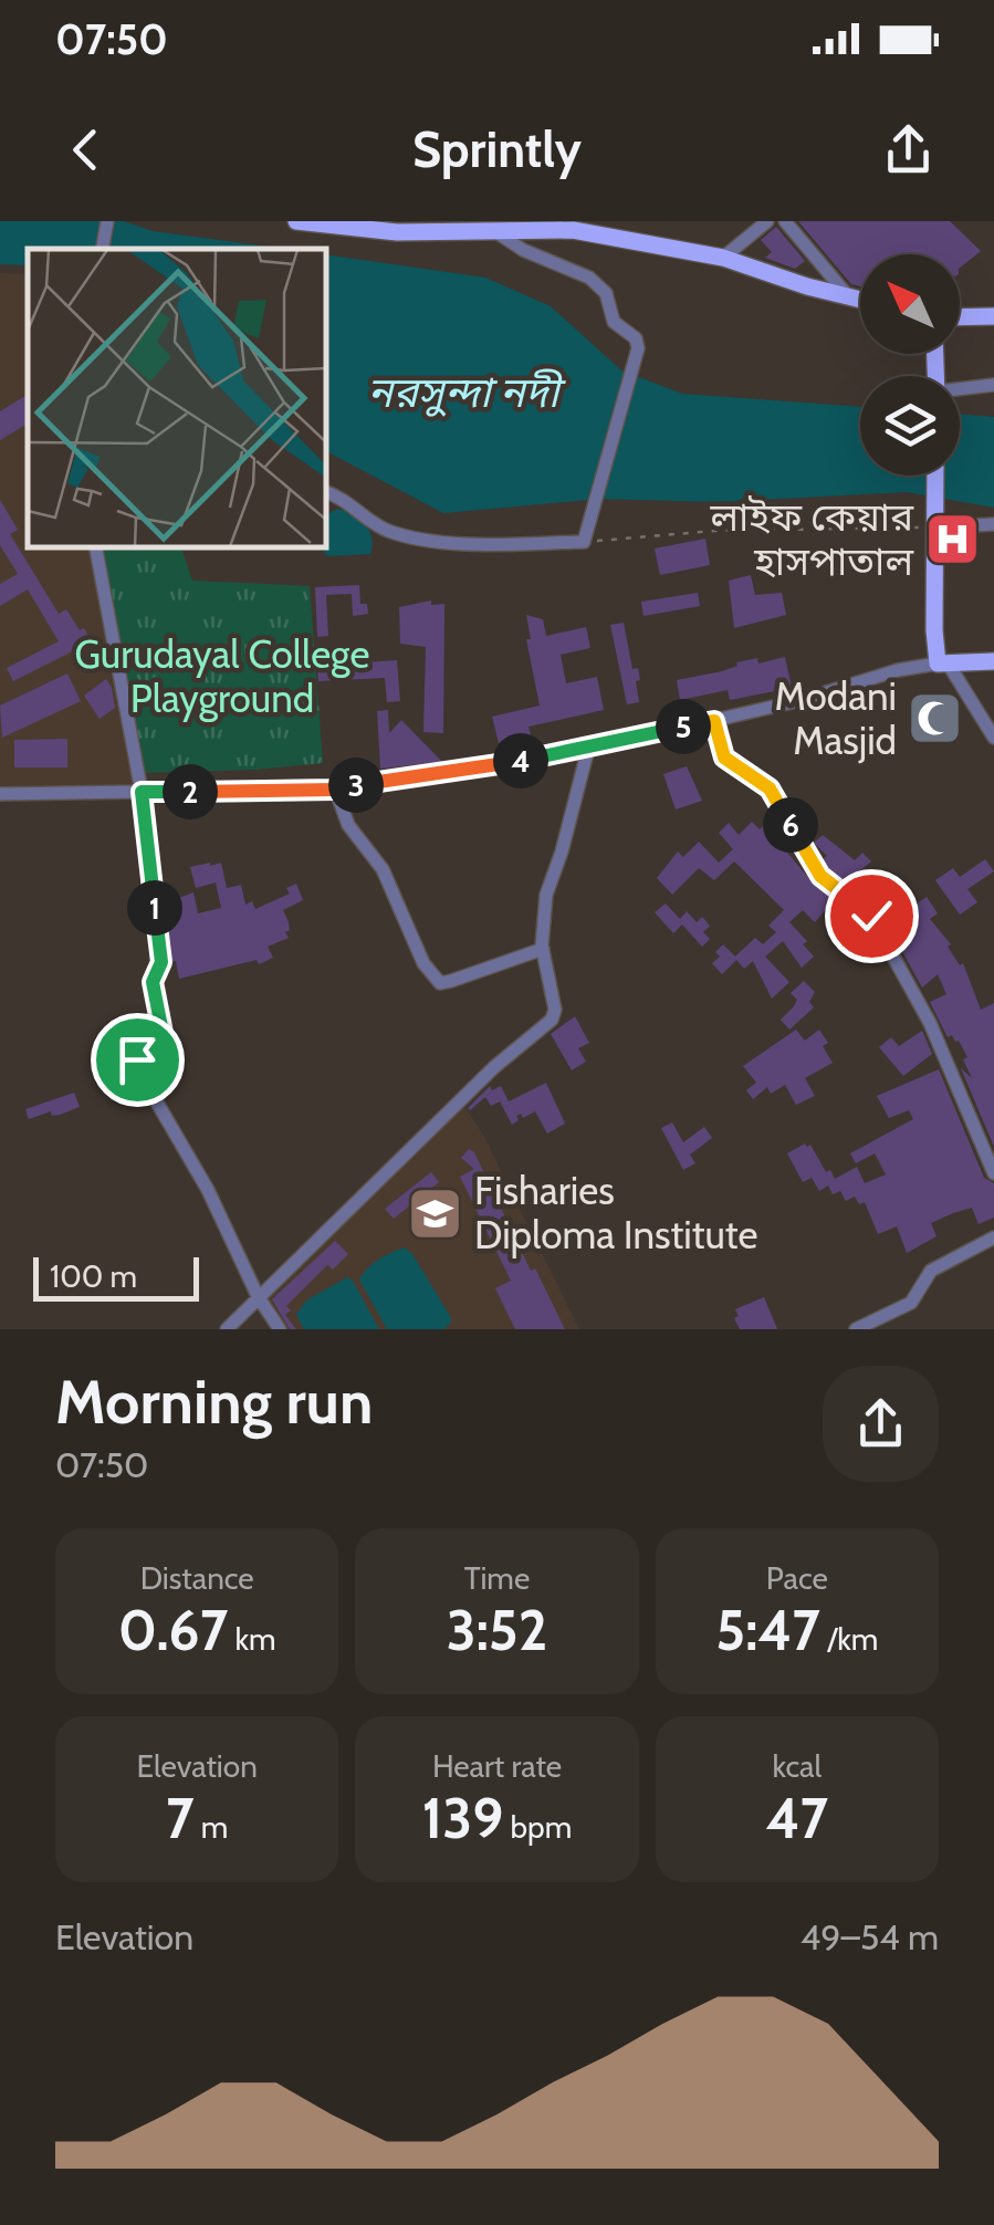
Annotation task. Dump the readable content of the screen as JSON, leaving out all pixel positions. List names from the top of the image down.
{
  "water": ["নরসুন্দা নদী"],
  "parks": ["Gurudayal College Playground"],
  "places": {
    "hospital": ["লাইফ কেয়ার হাসপাতাল"],
    "mosque": ["Modani Masjid"],
    "school or university": ["Fisharies Diploma Institute"]
  },
  "scale_bar": "100 m",
  "north": "top left",
  "page": {
    "status": "07:50",
    "header": "Sprintly",
    "pins": [
      "5",
      "4",
      "3",
      "2",
      "6",
      "1"
    ],
    "scale": "100 m",
    "heading": ["Morning run", "07:50"],
    "stats": [
      ["Distance", "0.67 km"],
      ["Time", "3:52"],
      ["Pace", "5:47 /km"],
      ["Elevation", "7 m"],
      ["Heart rate", "139 bpm"],
      ["kcal", "47"]
    ],
    "chart": ["Elevation", "49–54 m"]
  }
}
